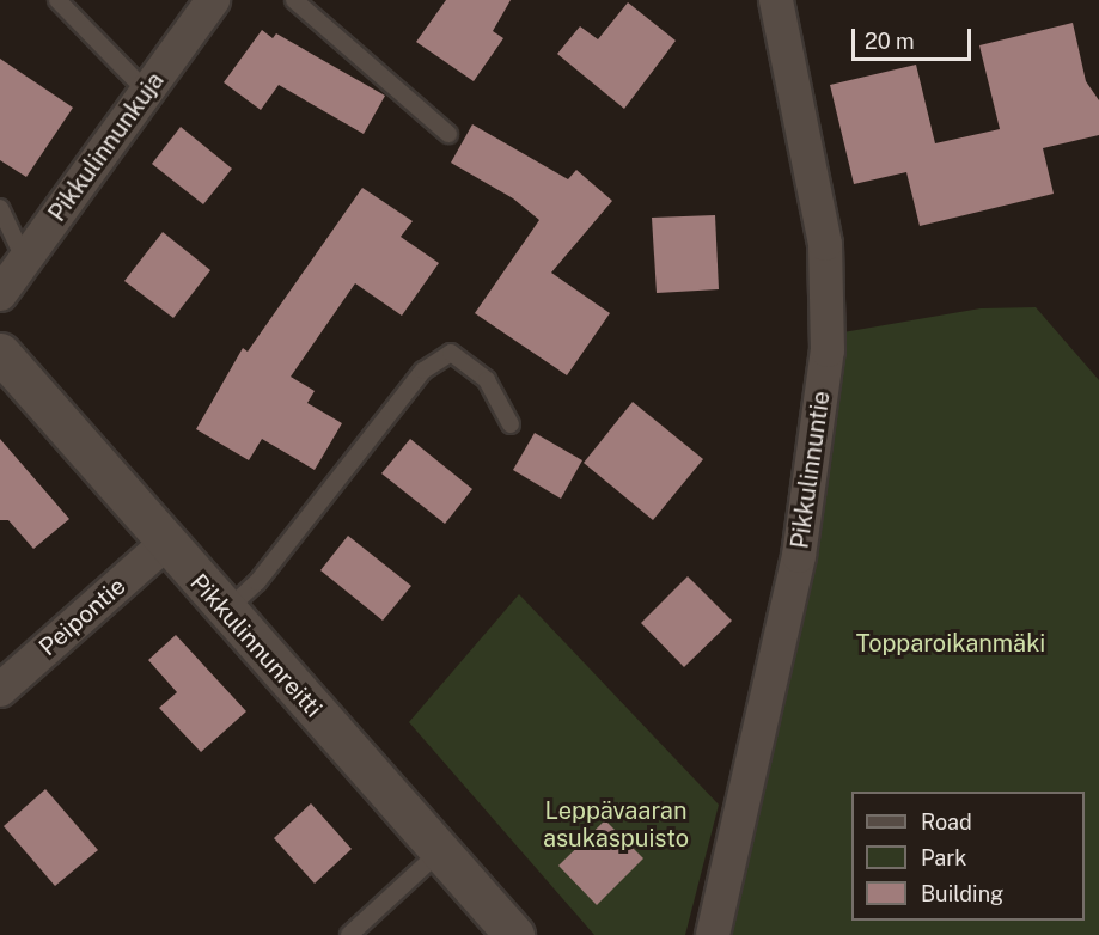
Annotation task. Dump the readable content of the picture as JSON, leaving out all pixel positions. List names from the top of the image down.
{
  "streets": {
    "street": [
      "Pikkulinnunkuja",
      "Pikkulinnuntie",
      "Peipontie",
      "Pikkulinnunreitti"
    ]
  },
  "crossings": [
    ["Peipontie", "Pikkulinnunreitti"]
  ],
  "parks": ["Topparoikanmäki", "Leppävaaran asukaspuisto"],
  "legend": ["Road", "Park", "Building"],
  "scale_bar": "20 m"
}
